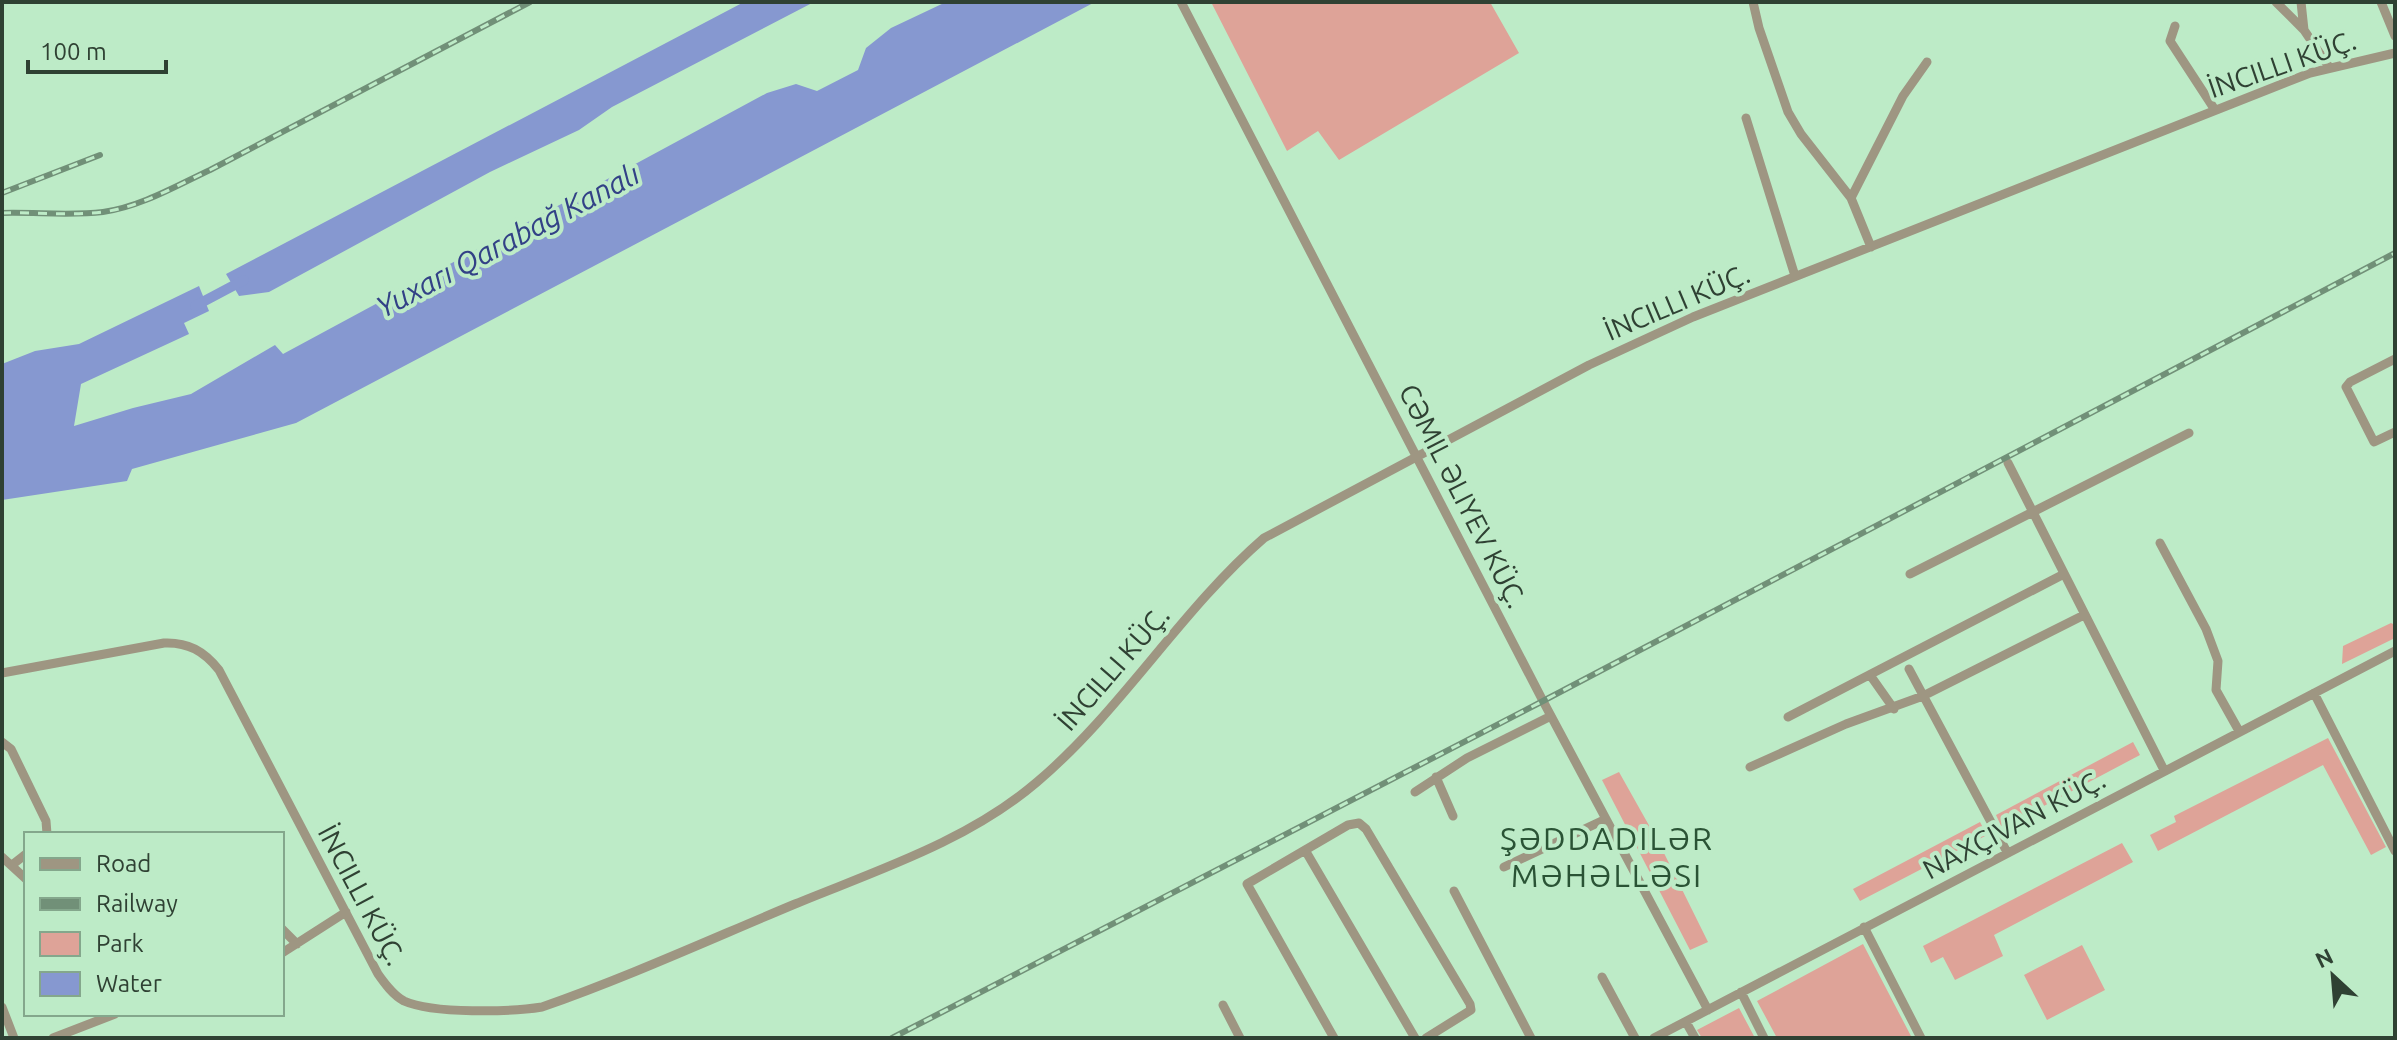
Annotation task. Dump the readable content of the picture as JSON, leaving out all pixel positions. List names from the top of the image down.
{
  "streets": {
    "street": ["İNCILLI KÜÇ.", "CƏMIL ƏLIYEV KÜÇ."]
  },
  "crossings": [
    ["İNCILLI KÜÇ.", "CƏMIL ƏLIYEV KÜÇ."]
  ],
  "districts": ["ŞƏDDADILƏR MƏHƏLLƏSI"],
  "water": ["Yuxarı Qarabağ Kanalı"],
  "legend": [
    "Road",
    "Railway",
    "Park",
    "Water"
  ],
  "scale_bar": "100 m",
  "north": "top left"
}
